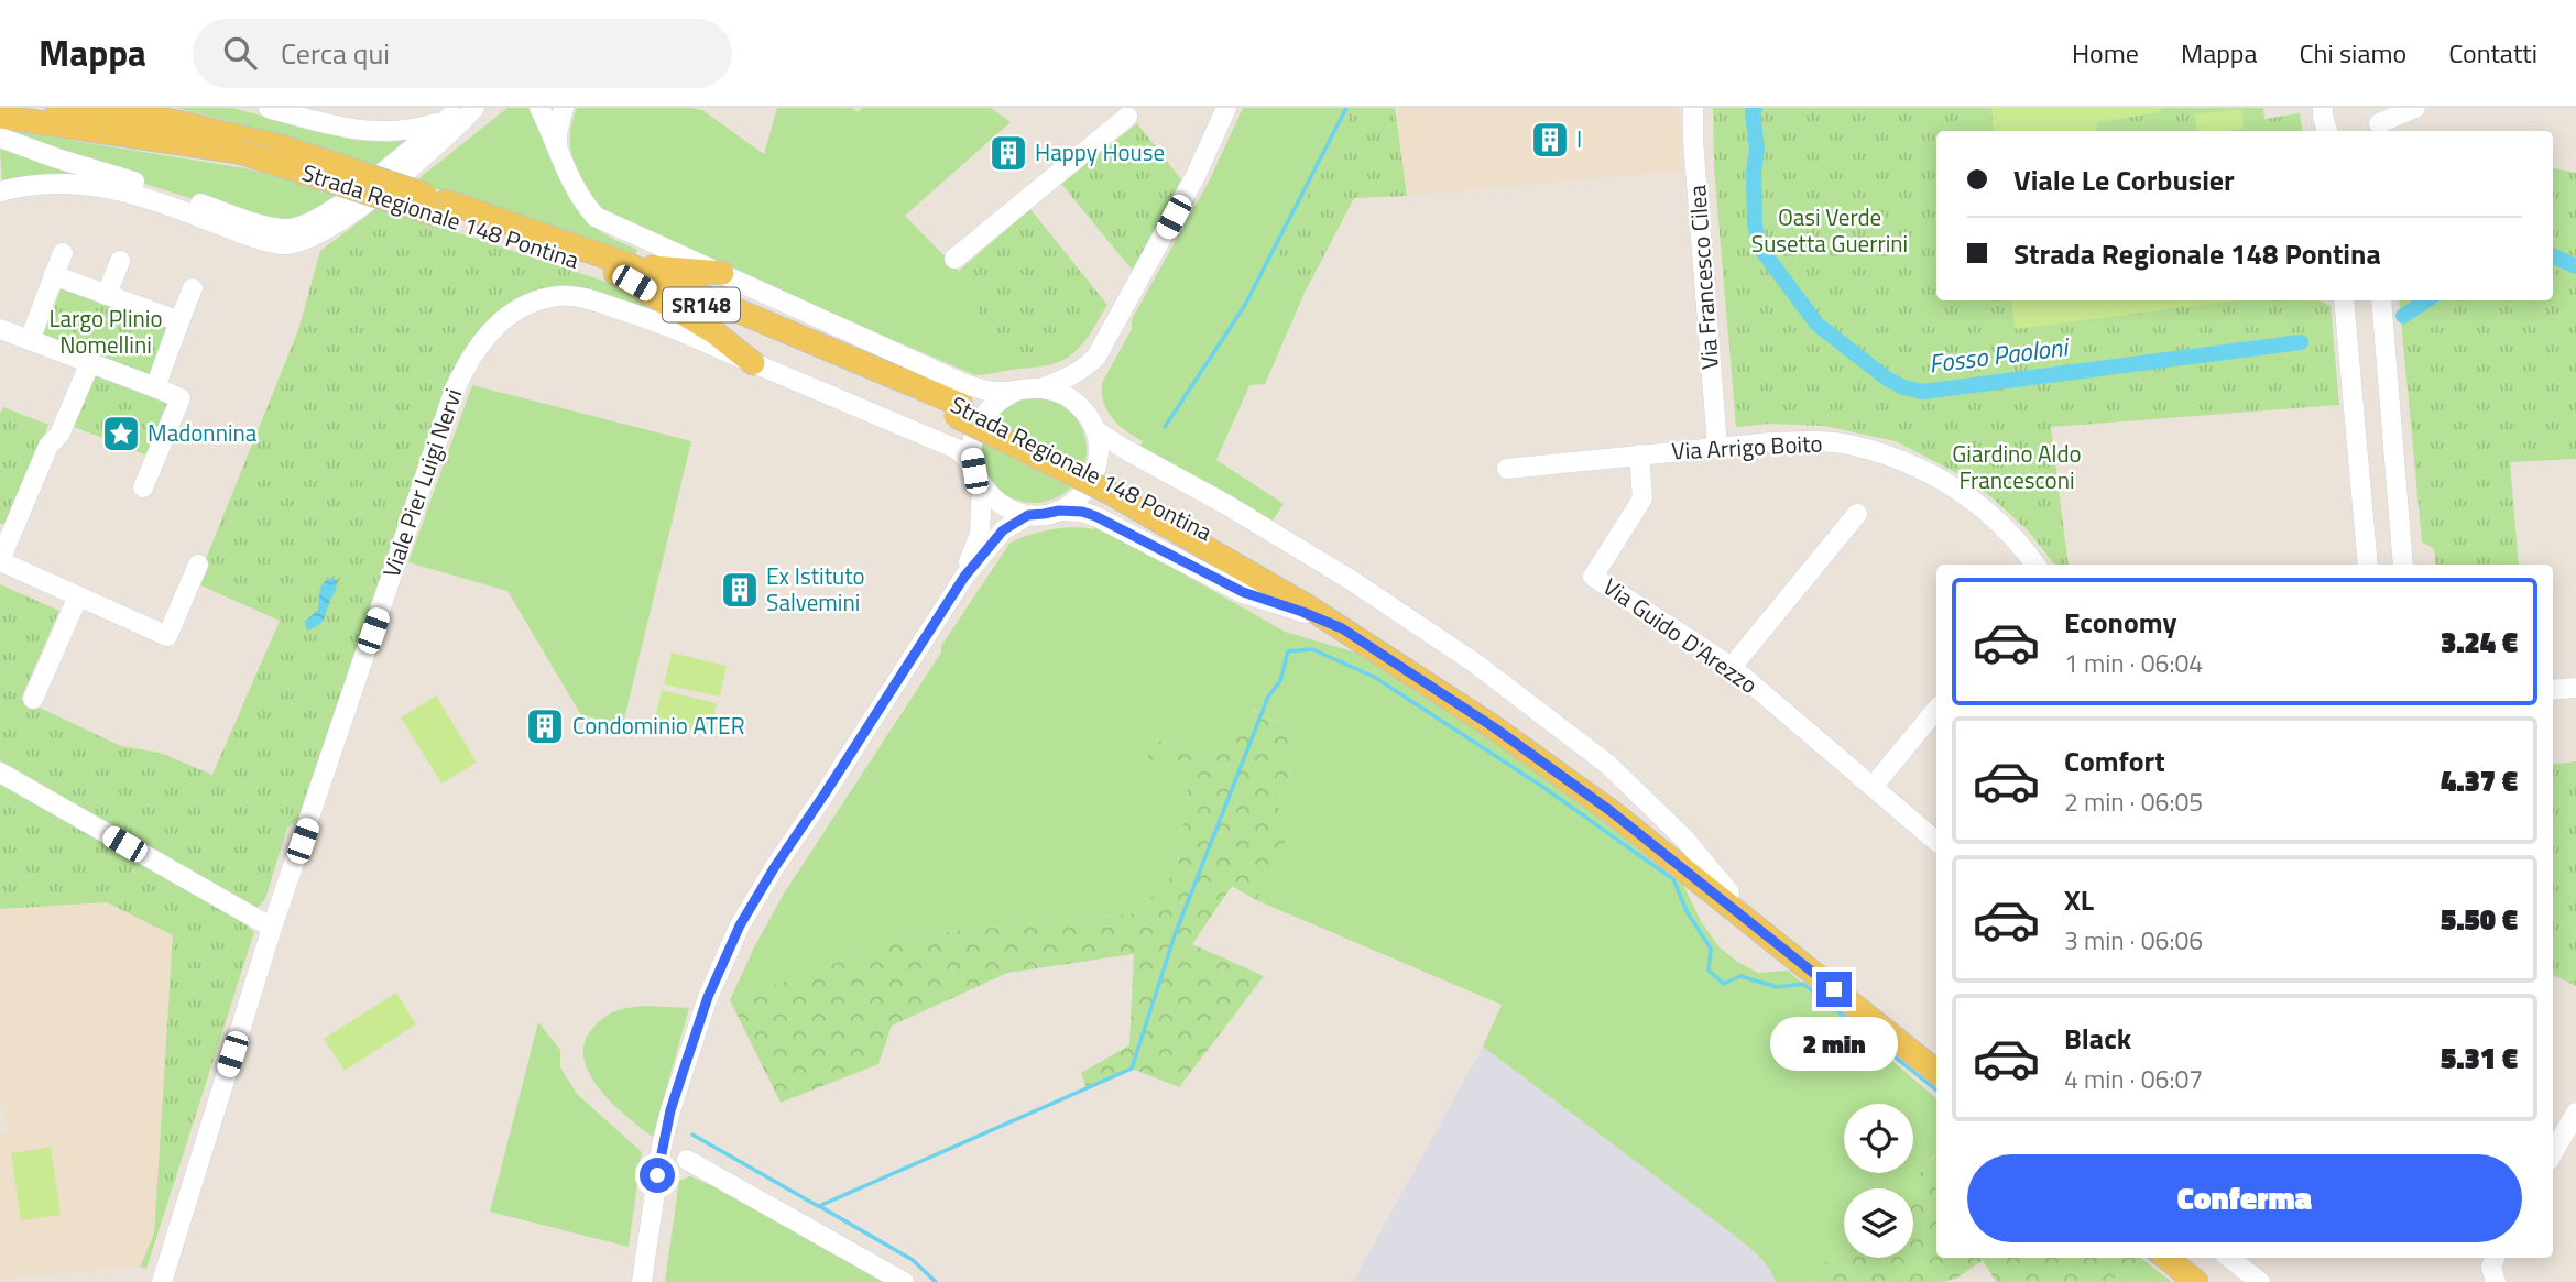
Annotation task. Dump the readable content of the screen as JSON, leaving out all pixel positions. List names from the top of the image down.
{
  "streets": {
    "main road": ["Strada Regionale 148 Pontina", "SR148"],
    "street": [
      "Via Francesco Cilea",
      "Via Arrigo Boito",
      "Viale Pier Luigi Nervi",
      "Via Guido D'Arezzo"
    ]
  },
  "crossings": [
    ["Via Francesco Cilea", "Via Arrigo Boito"],
    ["Via Arrigo Boito", "Via Guido D'Arezzo"]
  ],
  "water": ["Fosso Paoloni"],
  "parks": ["Oasi Verde Susetta Guerrini", "Largo Plinio Nomellini", "Giardino Aldo Francesconi"],
  "places": {
    "building": [
      "I",
      "Happy House",
      "Ex Istituto Salvemini",
      "Condominio ATER"
    ],
    "place": ["Madonnina"]
  },
  "page": {
    "header": "Mappa",
    "search": "Cerca qui",
    "nav": [
      "Home",
      "Mappa",
      "Chi siamo",
      "Contatti"
    ],
    "banner": ["Viale Le Corbusier", "Strada Regionale 148 Pontina"],
    "list": [
      {
        "name": "Economy",
        "note": "1 min · 06:04",
        "value": "3.24 €"
      },
      {
        "name": "Comfort",
        "note": "2 min · 06:05",
        "value": "4.37 €"
      },
      {
        "name": "XL",
        "note": "3 min · 06:06",
        "value": "5.50 €"
      },
      {
        "name": "Black",
        "note": "4 min · 06:07",
        "value": "5.31 €"
      }
    ],
    "bubble": "2 min",
    "buttons": "Conferma"
  }
}
